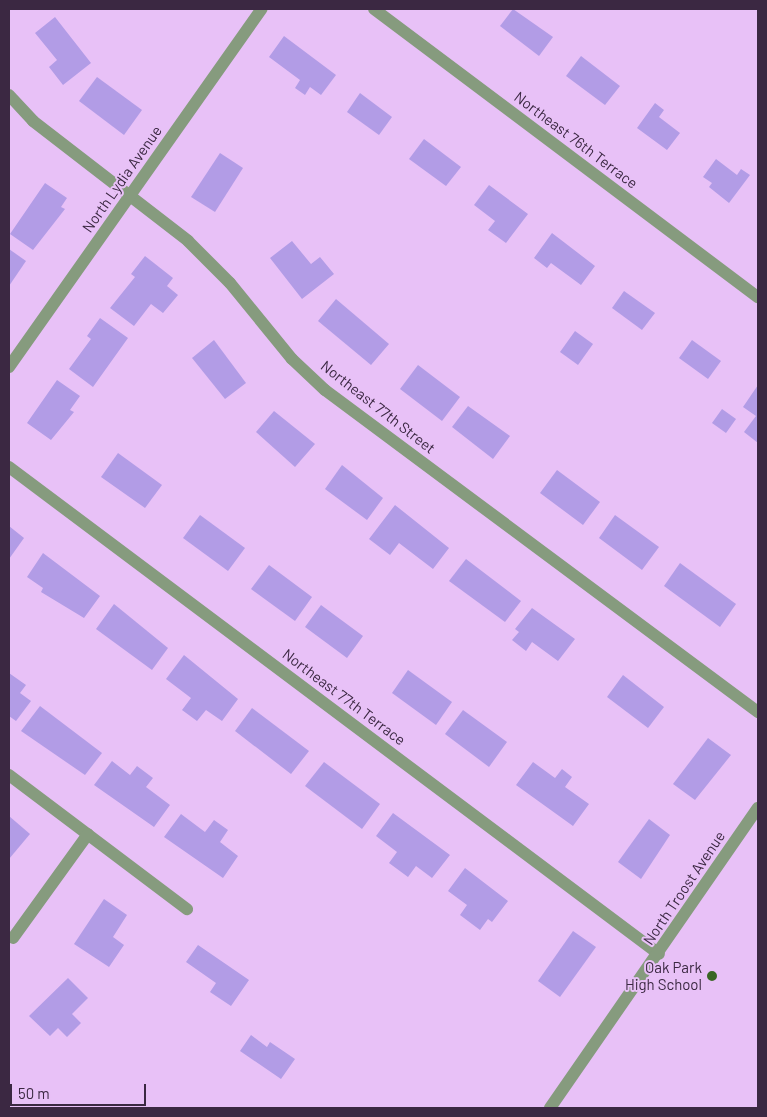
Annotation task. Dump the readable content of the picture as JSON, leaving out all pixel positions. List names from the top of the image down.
{
  "streets": {
    "street": [
      "Northeast 76th Terrace",
      "North Lydia Avenue",
      "Northeast 77th Street",
      "Northeast 77th Terrace",
      "North Troost Avenue"
    ]
  },
  "crossings": [
    ["North Lydia Avenue", "Northeast 77th Street"],
    ["Northeast 77th Terrace", "North Troost Avenue"]
  ],
  "places": ["Oak Park High School"],
  "scale_bar": "50 m"
}
